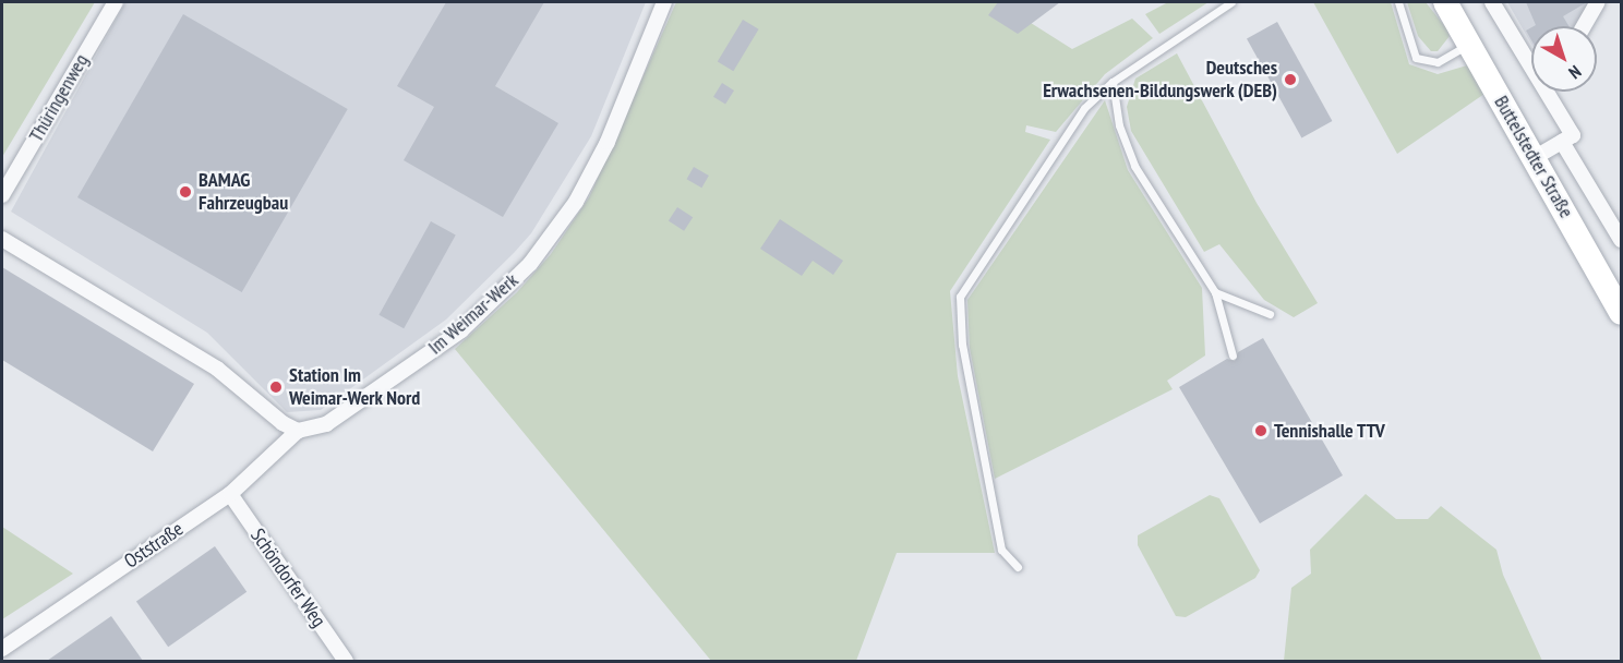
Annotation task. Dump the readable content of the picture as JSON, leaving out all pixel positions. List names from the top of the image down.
{
  "streets": {
    "main road": ["Buttelstedter Straße"],
    "street": [
      "Thüringenweg",
      "Im Weimar-Werk",
      "Oststraße",
      "Schöndorfer Weg"
    ]
  },
  "crossings": [
    ["Im Weimar-Werk", "Oststraße"],
    ["Oststraße", "Schöndorfer Weg"]
  ],
  "places": [
    "Deutsches Erwachsenen-Bildungswerk (DEB)",
    "BAMAG Fahrzeugbau",
    "Station Im Weimar-Werk Nord",
    "Tennishalle TTV"
  ],
  "north": "bottom right"
}
